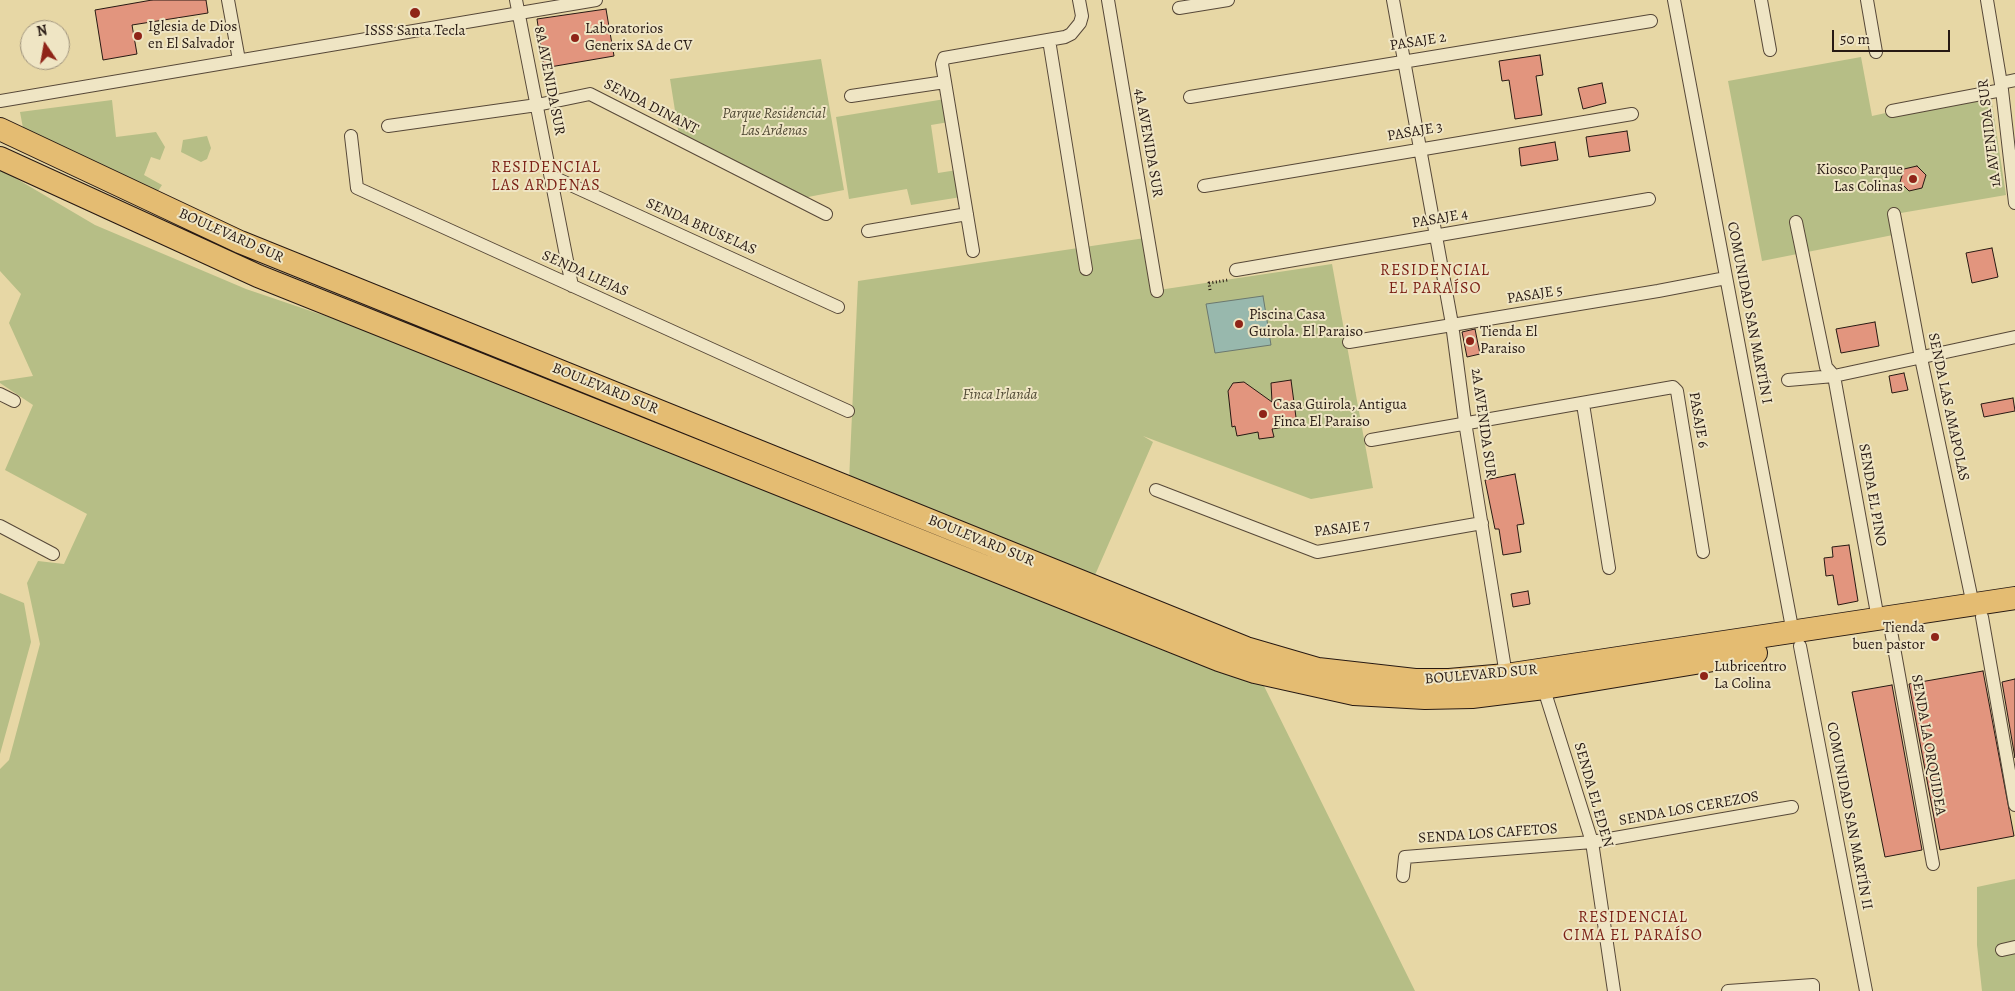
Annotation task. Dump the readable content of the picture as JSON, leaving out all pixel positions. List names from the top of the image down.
{
  "streets": {
    "highway": ["BOULEVARD SUR"],
    "street": [
      "PASAJE 2",
      "8A AVENIDA SUR",
      "SENDA DINANT",
      "PASAJE 3",
      "1A AVENIDA SUR",
      "4A AVENIDA SUR",
      "PASAJE 4",
      "SENDA BRUSELAS",
      "SENDA LIEJAS",
      "PASAJE 5",
      "COMUNIDAD SAN MARTÍN I",
      "SENDA LAS AMAPOLAS",
      "PASAJE 6",
      "2A AVENIDA SUR",
      "SENDA EL PINO",
      "PASAJE 7",
      "SENDA LA ORQUIDEA",
      "SENDA EL EDEN",
      "SENDA LOS CEREZOS",
      "COMUNIDAD SAN MARTÍN II",
      "SENDA LOS CAFETOS"
    ]
  },
  "crossings": [
    ["PASAJE 2", "2A AVENIDA SUR"],
    ["8A AVENIDA SUR", "SENDA DINANT"],
    ["8A AVENIDA SUR", "SENDA BRUSELAS"],
    ["8A AVENIDA SUR", "SENDA LIEJAS"],
    ["PASAJE 3", "2A AVENIDA SUR"],
    ["PASAJE 4", "2A AVENIDA SUR"],
    ["BOULEVARD SUR", "COMUNIDAD SAN MARTÍN I"],
    ["BOULEVARD SUR", "SENDA LAS AMAPOLAS"],
    ["BOULEVARD SUR", "2A AVENIDA SUR"],
    ["BOULEVARD SUR", "SENDA EL PINO"],
    ["BOULEVARD SUR", "SENDA LA ORQUIDEA"],
    ["BOULEVARD SUR", "SENDA EL EDEN"],
    ["BOULEVARD SUR", "COMUNIDAD SAN MARTÍN II"],
    ["PASAJE 5", "COMUNIDAD SAN MARTÍN I"],
    ["PASAJE 5", "2A AVENIDA SUR"],
    ["COMUNIDAD SAN MARTÍN I", "COMUNIDAD SAN MARTÍN II"],
    ["PASAJE 6", "2A AVENIDA SUR"],
    ["2A AVENIDA SUR", "PASAJE 7"],
    ["SENDA EL PINO", "SENDA LA ORQUIDEA"],
    ["SENDA EL EDEN", "SENDA LOS CEREZOS"],
    ["SENDA EL EDEN", "SENDA LOS CAFETOS"],
    ["SENDA LOS CEREZOS", "SENDA LOS CAFETOS"]
  ],
  "districts": ["RESIDENCIAL LAS ARDENAS", "RESIDENCIAL EL PARAÍSO", "RESIDENCIAL CIMA EL PARAÍSO"],
  "parks": ["Parque Residencial Las Ardenas", "Finca Irlanda"],
  "places": [
    "ISSS Santa Tecla",
    "Iglesia de Dios en El Salvador",
    "Laboratorios Generix SA de CV",
    "Kiosco Parque Las Colinas",
    "Piscina Casa Guirola. El Paraiso",
    "Tienda El Paraiso",
    "Casa Guirola, Antigua Finca El Paraiso",
    "Tienda buen pastor",
    "Lubricentro La Colina"
  ],
  "scale_bar": "50 m",
  "north": "top"
}
